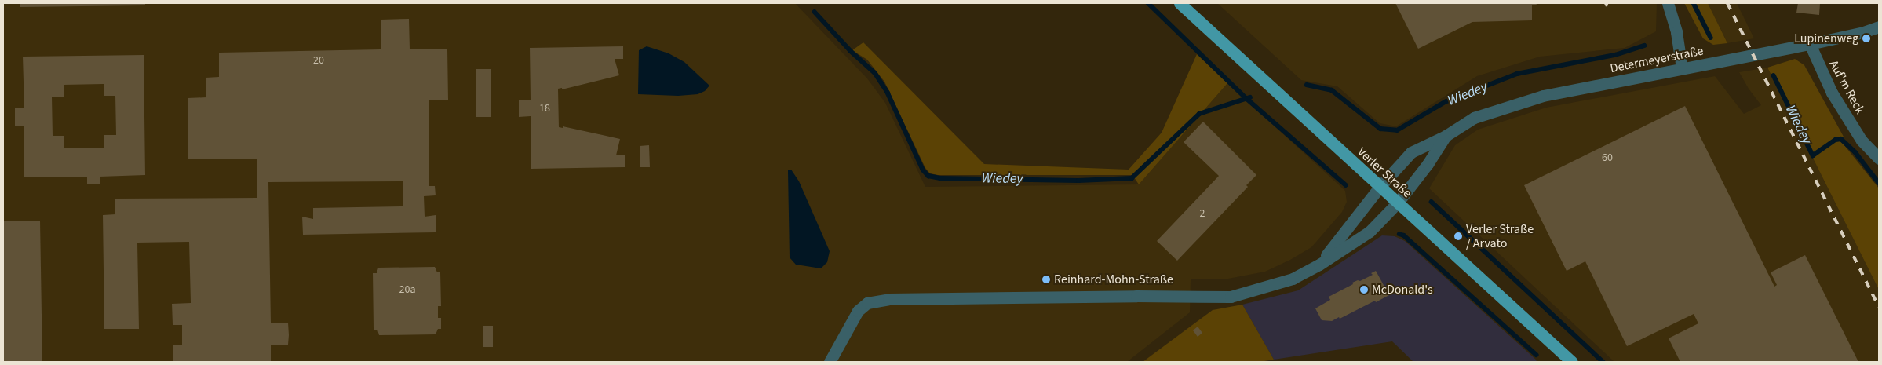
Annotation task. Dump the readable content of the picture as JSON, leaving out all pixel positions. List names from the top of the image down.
{
  "streets": {
    "main road": ["Verler Straße"],
    "street": ["Determeyerstraße", "Auf'm Reck"]
  },
  "crossings": [
    ["Determeyerstraße", "Auf'm Reck"],
    ["Determeyerstraße", "Verler Straße"]
  ],
  "water": ["Wiedey"],
  "places": [
    "Lupinenweg",
    "Verler Straße / Arvato",
    "Reinhard-Mohn-Straße",
    "McDonald's"
  ],
  "house_numbers": [
    "20",
    "18",
    "60",
    "2",
    "20a"
  ]
}
